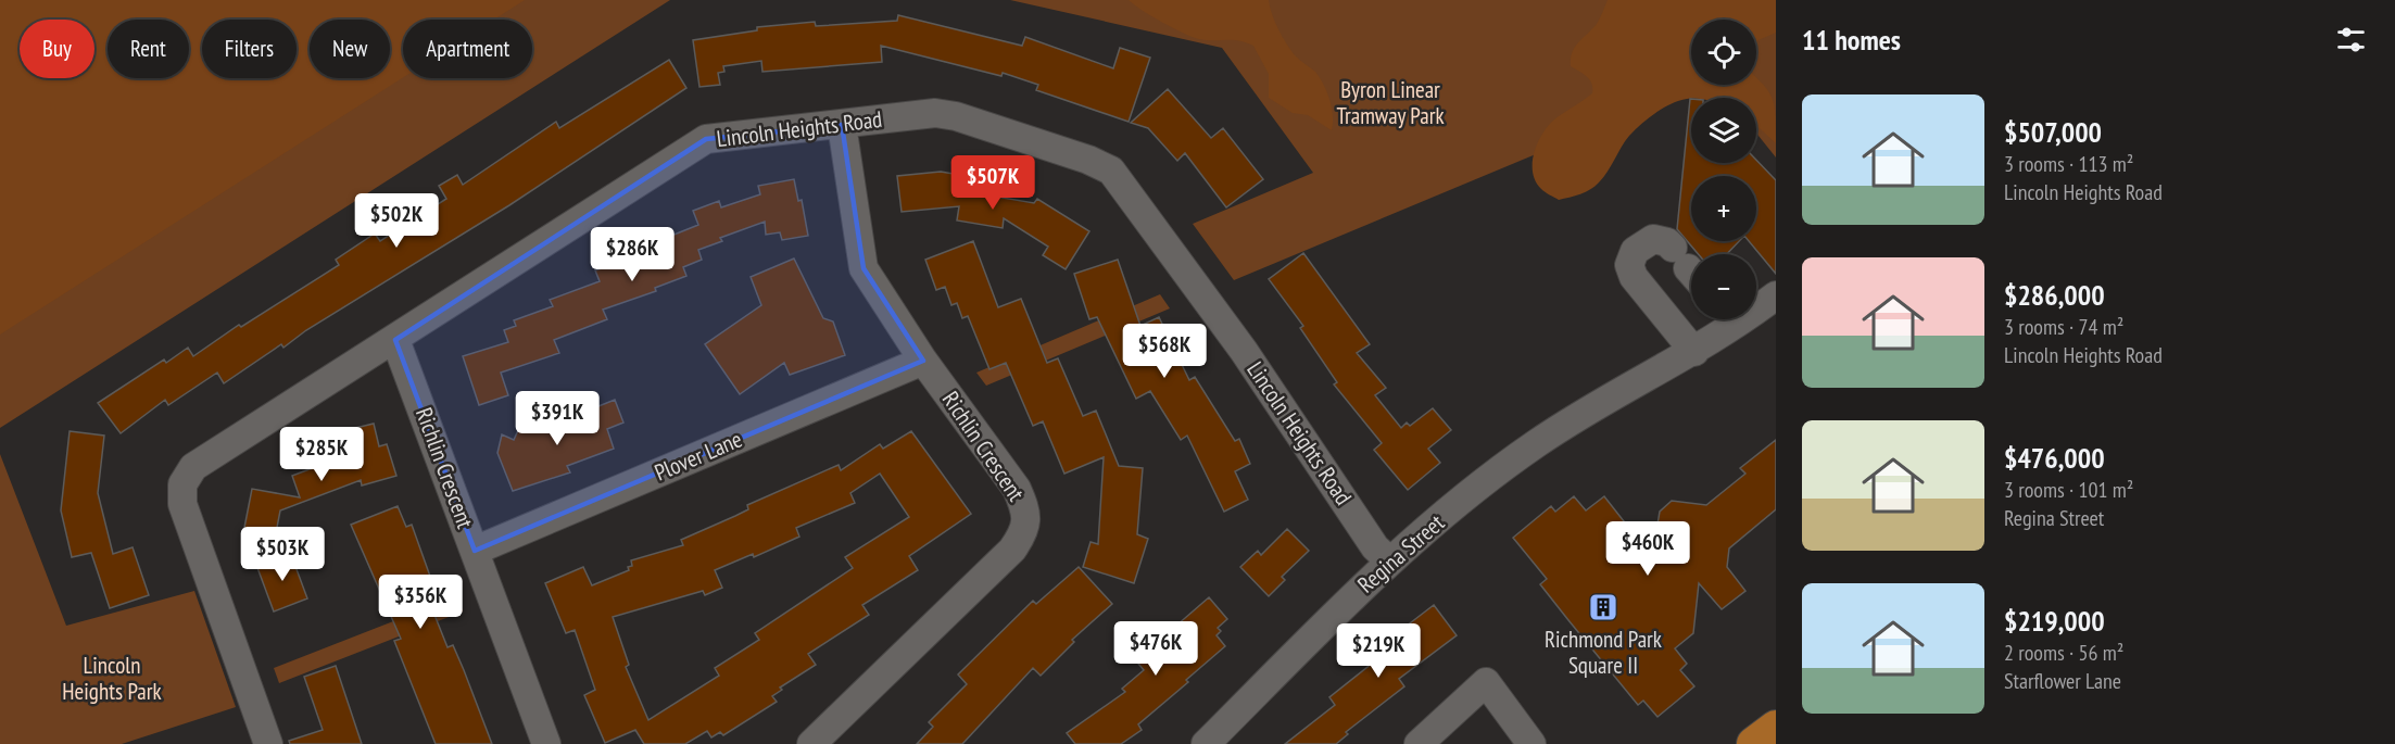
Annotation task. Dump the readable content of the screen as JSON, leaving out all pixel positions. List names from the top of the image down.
{
  "streets": {
    "street": [
      "Lincoln Heights Road",
      "Richlin Crescent",
      "Plover Lane",
      "Regina Street"
    ]
  },
  "crossings": [
    ["Lincoln Heights Road", "Richlin Crescent"],
    ["Lincoln Heights Road", "Regina Street"],
    ["Richlin Crescent", "Plover Lane"]
  ],
  "parks": ["Byron Linear Tramway Park", "Lincoln Heights Park"],
  "places": {
    "building": ["Richmond Park Square II"]
  },
  "page": {
    "heading": "11 homes",
    "map_buttons": ["+", "−"],
    "chip": [
      "Buy",
      "Rent",
      "Filters",
      "New",
      "Apartment"
    ],
    "list": [
      {
        "name": "$507,000",
        "note": "3 rooms · 113 m² · Lincoln Heights Road"
      },
      {
        "name": "$286,000",
        "note": "3 rooms · 74 m² · Lincoln Heights Road"
      },
      {
        "name": "$476,000",
        "note": "3 rooms · 101 m² · Regina Street"
      },
      {
        "name": "$219,000",
        "note": "2 rooms · 56 m² · Starflower Lane"
      }
    ],
    "price": [
      "$507K",
      "$502K",
      "$286K",
      "$568K",
      "$391K",
      "$285K",
      "$460K",
      "$503K",
      "$356K",
      "$476K",
      "$219K"
    ]
  }
}
